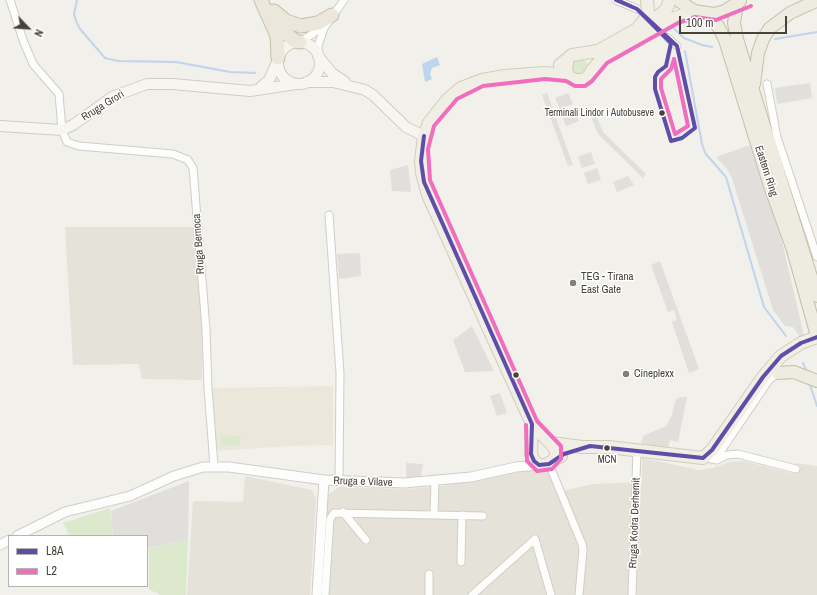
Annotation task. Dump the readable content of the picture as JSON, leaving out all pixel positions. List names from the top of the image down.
{
  "streets": {
    "highway": ["Eastern Ring"],
    "main road": ["Rruga Grori", "Rruga e Vilave"],
    "street": ["Rruga Bernoca", "Rruga Kodra Derhemit"]
  },
  "crossings": [
    ["Rruga Grori", "Rruga Bernoca"],
    ["Rruga e Vilave", "Rruga Kodra Derhemit"]
  ],
  "places": [
    "Terminali Lindor i Autobuseve",
    "TEG - Tirana East Gate",
    "Cineplexx",
    "MCN"
  ],
  "lines": ["transit line L8A", "transit line L2"],
  "legend": ["L8A", "L2"],
  "scale_bar": "100 m",
  "north": "bottom right"
}
